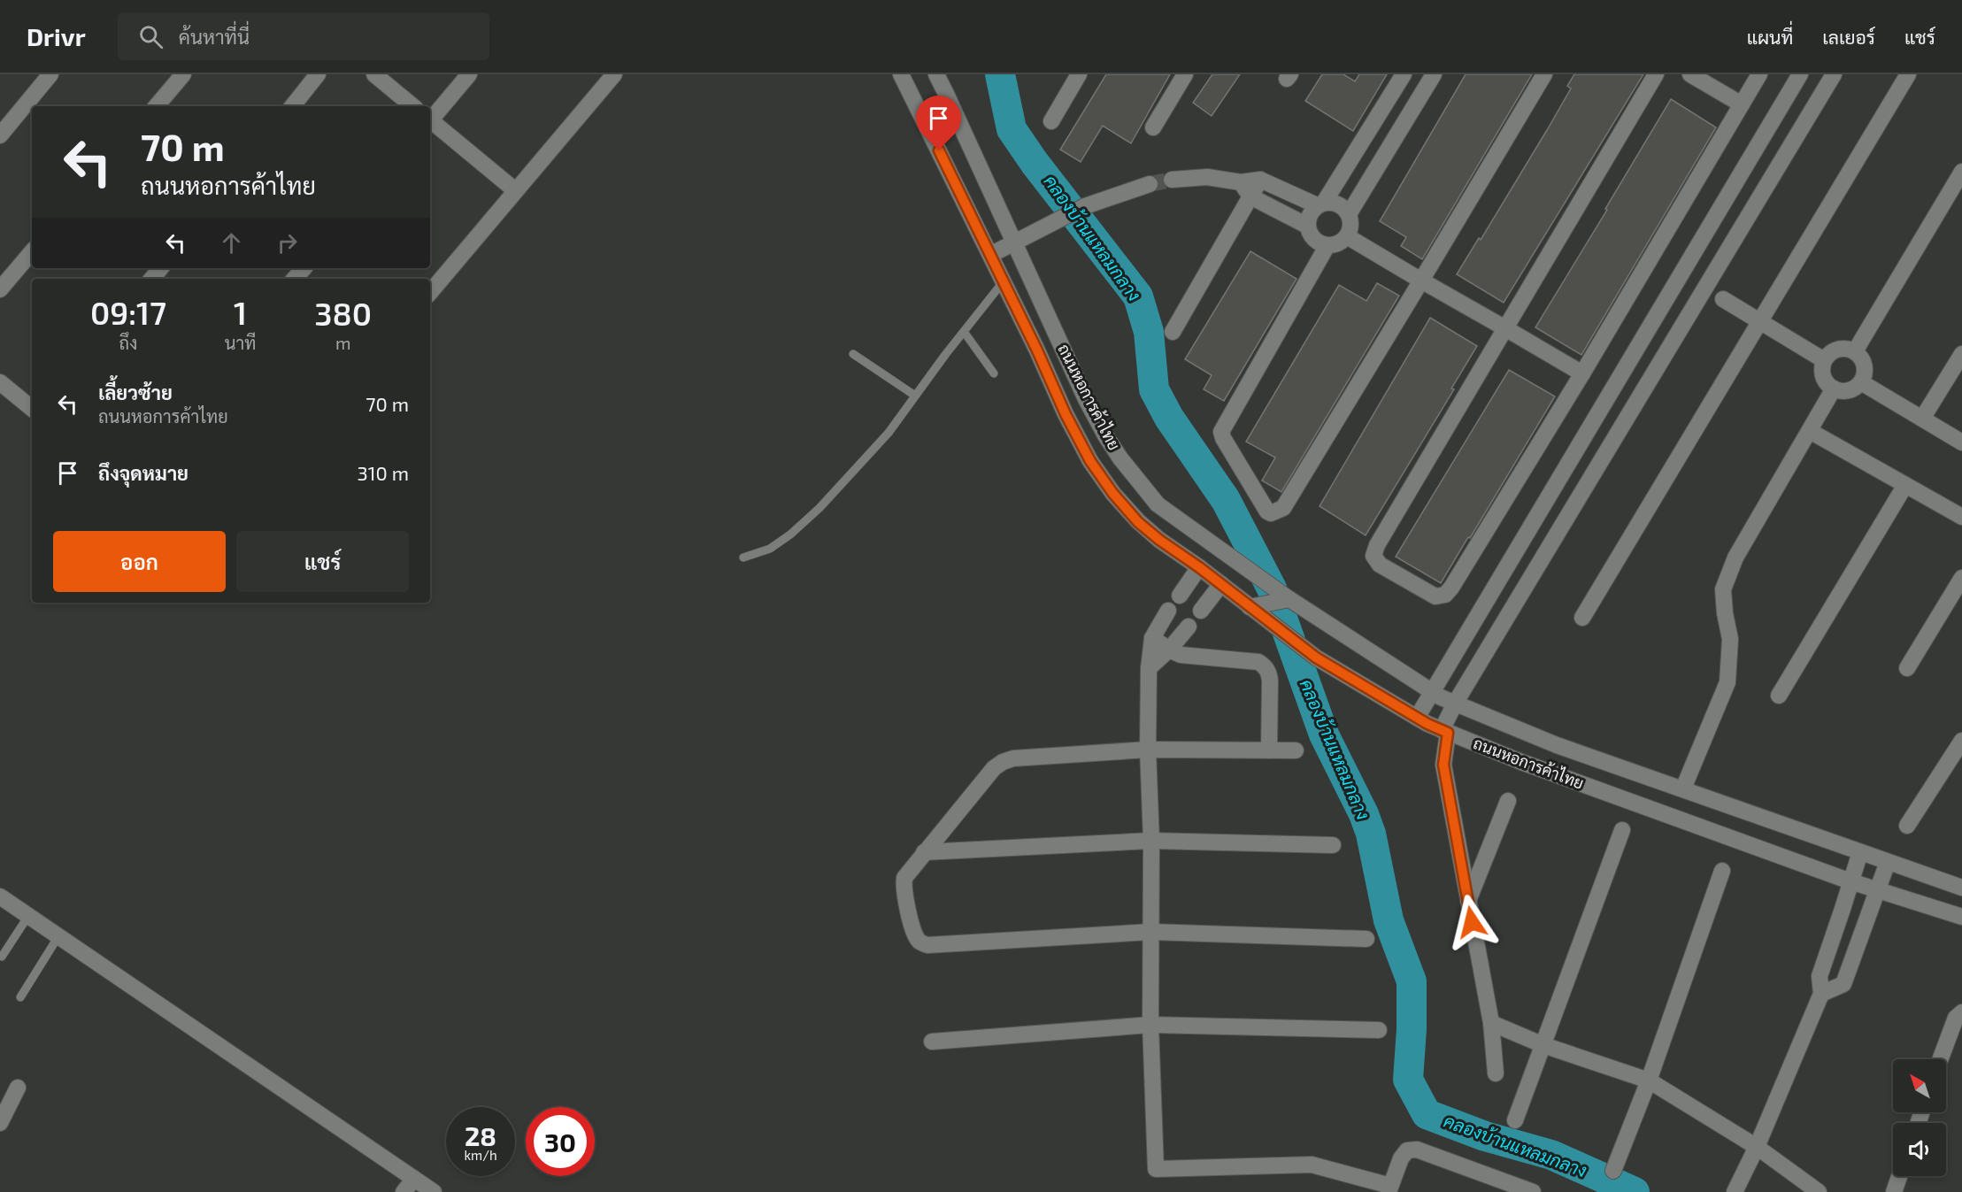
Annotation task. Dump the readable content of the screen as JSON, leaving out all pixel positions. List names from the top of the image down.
{
  "streets": {
    "street": ["ถนนหอการค้าไทย"]
  },
  "water": ["คลองบ้านแหลมกลาง"],
  "north": "top left",
  "page": {
    "header": "Drivr",
    "search": "ค้นหาที่นี่",
    "nav": ["แผนที่", "เลเยอร์", "แชร์"],
    "turn": ["70 m", "ถนนหอการค้าไทย"],
    "eta": [
      "09:17",
      "ถึง",
      "1",
      "นาที",
      "380",
      "m"
    ],
    "list": [
      {
        "name": "เลี้ยวซ้าย",
        "note": "ถนนหอการค้าไทย",
        "value": "70 m"
      },
      {
        "name": "ถึงจุดหมาย",
        "value": "310 m"
      }
    ],
    "buttons": ["ออก", "แชร์"],
    "speed": "28 km/h",
    "limit": "30"
  }
}
